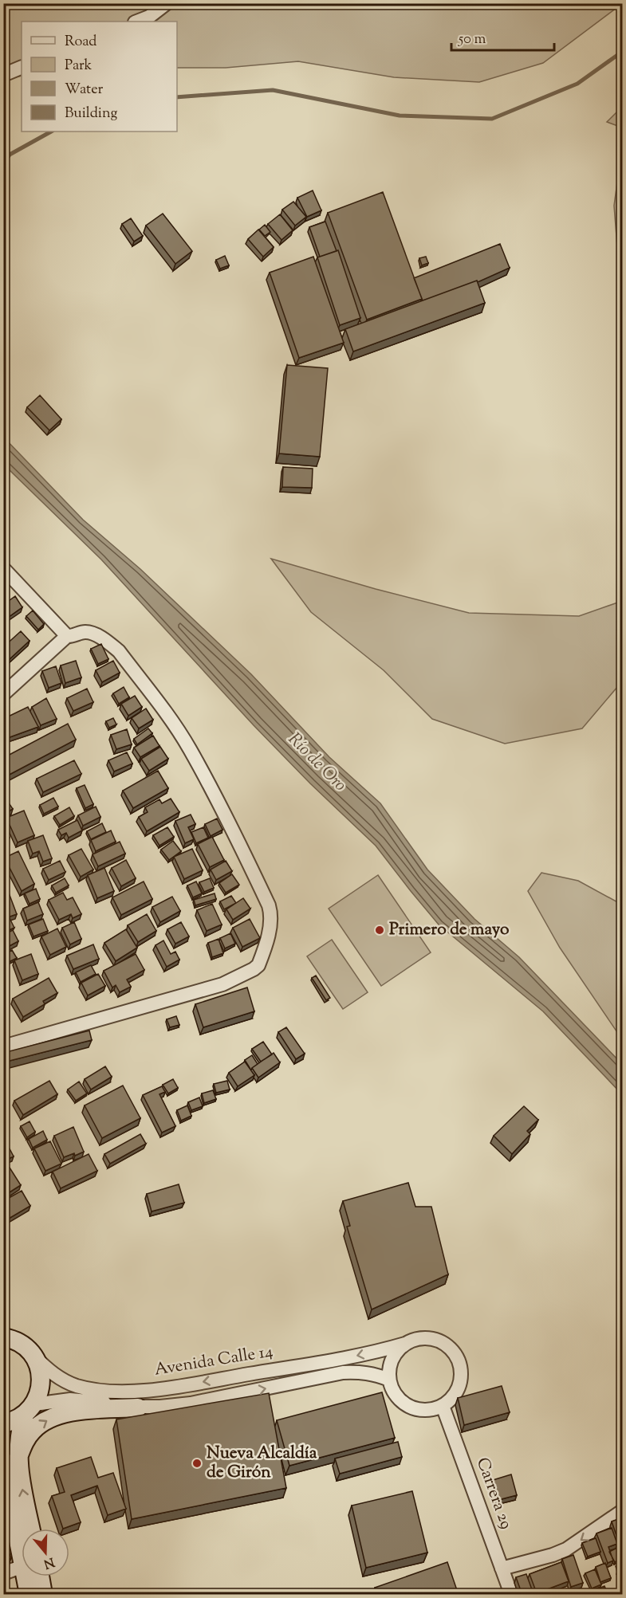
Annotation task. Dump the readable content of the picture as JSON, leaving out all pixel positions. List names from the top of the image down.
{
  "streets": {
    "street": ["Avenida Calle 14", "Carrera 29"]
  },
  "crossings": [
    ["Avenida Calle 14", "Carrera 29"]
  ],
  "water": ["Río de Oro"],
  "places": ["Primero de mayo", "Nueva Alcaldía de Girón"],
  "legend": [
    "Road",
    "Park",
    "Water",
    "Building"
  ],
  "scale_bar": "50 m",
  "north": "bottom"
}
